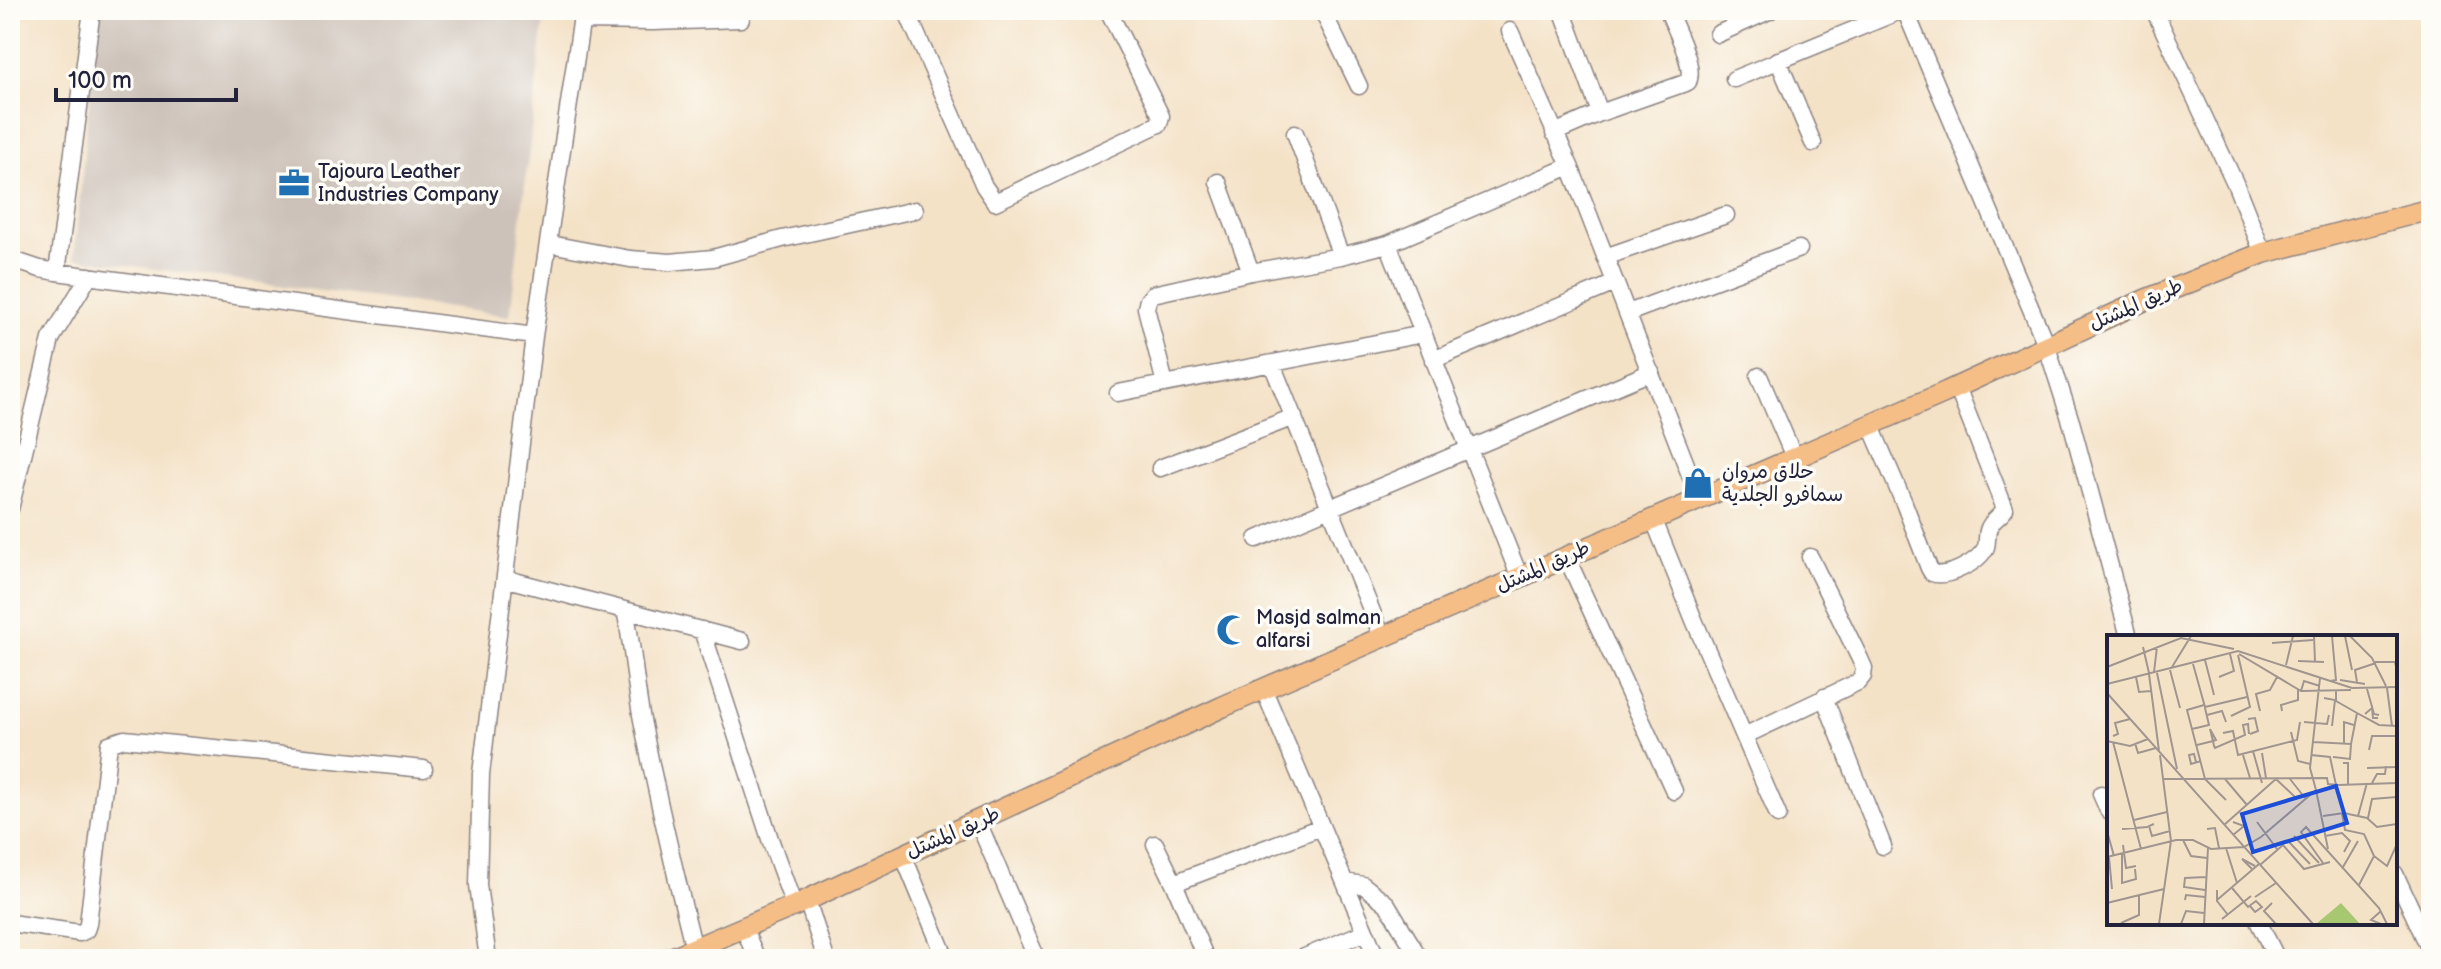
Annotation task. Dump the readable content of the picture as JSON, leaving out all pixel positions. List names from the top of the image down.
{
  "streets": {
    "main road": ["طريق المشتل"]
  },
  "places": {
    "office": ["Tajoura Leather Industries Company"],
    "shop": ["حلاق مروان سمافرو الجلدية"],
    "mosque": ["Masjd salman alfarsi"]
  },
  "scale_bar": "100 m"
}
